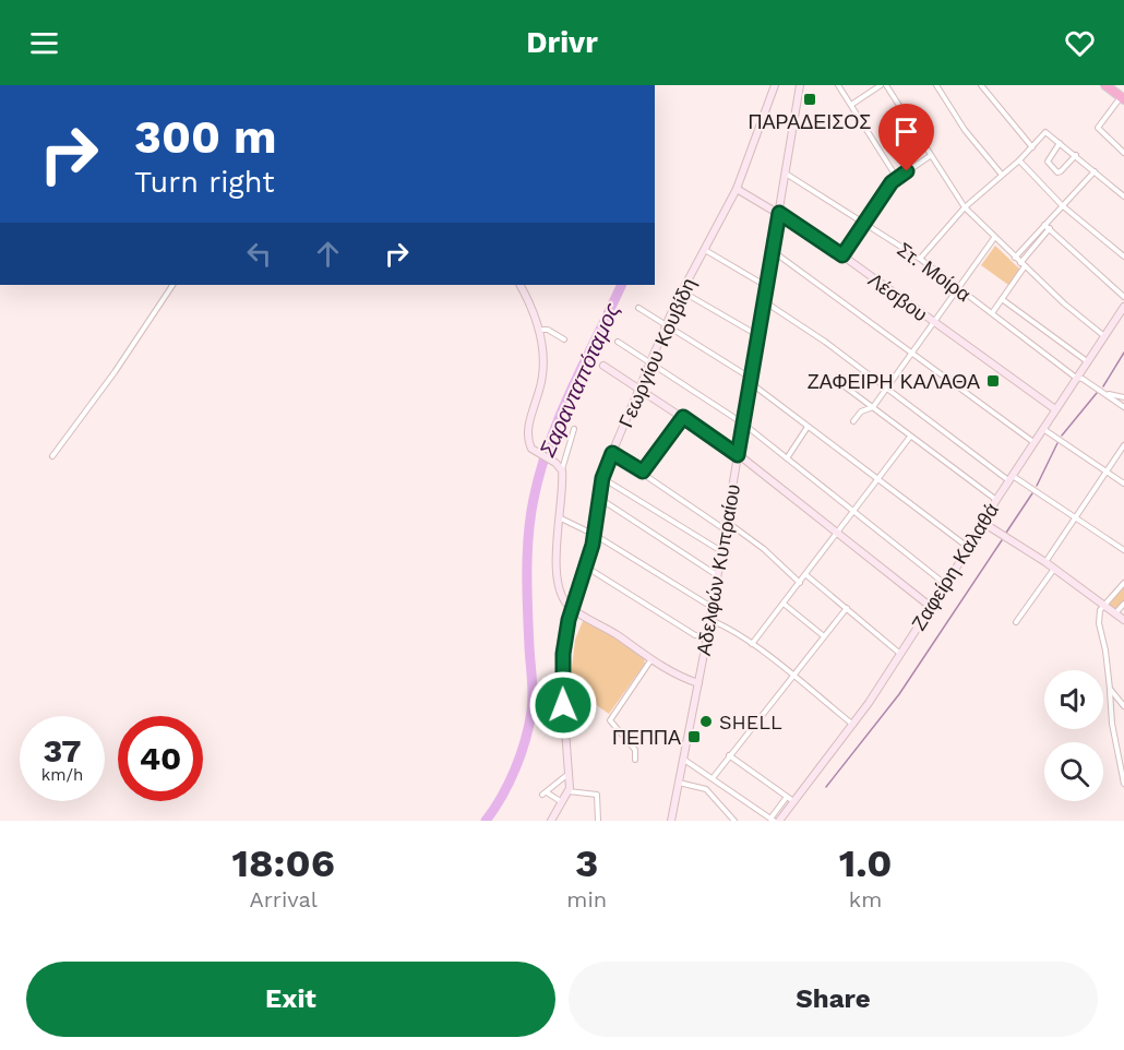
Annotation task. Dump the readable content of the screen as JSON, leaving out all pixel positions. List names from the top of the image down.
{
  "streets": {
    "street": [
      "Στ. Μοίρα",
      "Λέσβου",
      "Γεωργίου Κουβίδη",
      "Ζαφείρη Καλαθά",
      "Αδελφών Κυπραίου"
    ]
  },
  "crossings": [
    ["Στ. Μοίρα", "Ζαφείρη Καλαθά"],
    ["Στ. Μοίρα", "Αδελφών Κυπραίου"],
    ["Λέσβου", "Γεωργίου Κουβίδη"],
    ["Λέσβου", "Ζαφείρη Καλαθά"],
    ["Λέσβου", "Αδελφών Κυπραίου"]
  ],
  "water": ["Σαρανταπόταμος"],
  "places": {
    "transit": ["ΠΑΡΑΔΕΙΣΟΣ", "ΖΑΦΕΙΡΗ ΚΑΛΑΘΑ", "ΠΕΠΠΑ"],
    "other": ["SHELL"]
  },
  "page": {
    "header": "Drivr",
    "turn": ["300 m", "Turn right"],
    "speed": "37 km/h",
    "limit": "40",
    "eta": [
      "18:06",
      "Arrival",
      "3",
      "min",
      "1.0",
      "km"
    ],
    "buttons": ["Exit", "Share"]
  }
}
